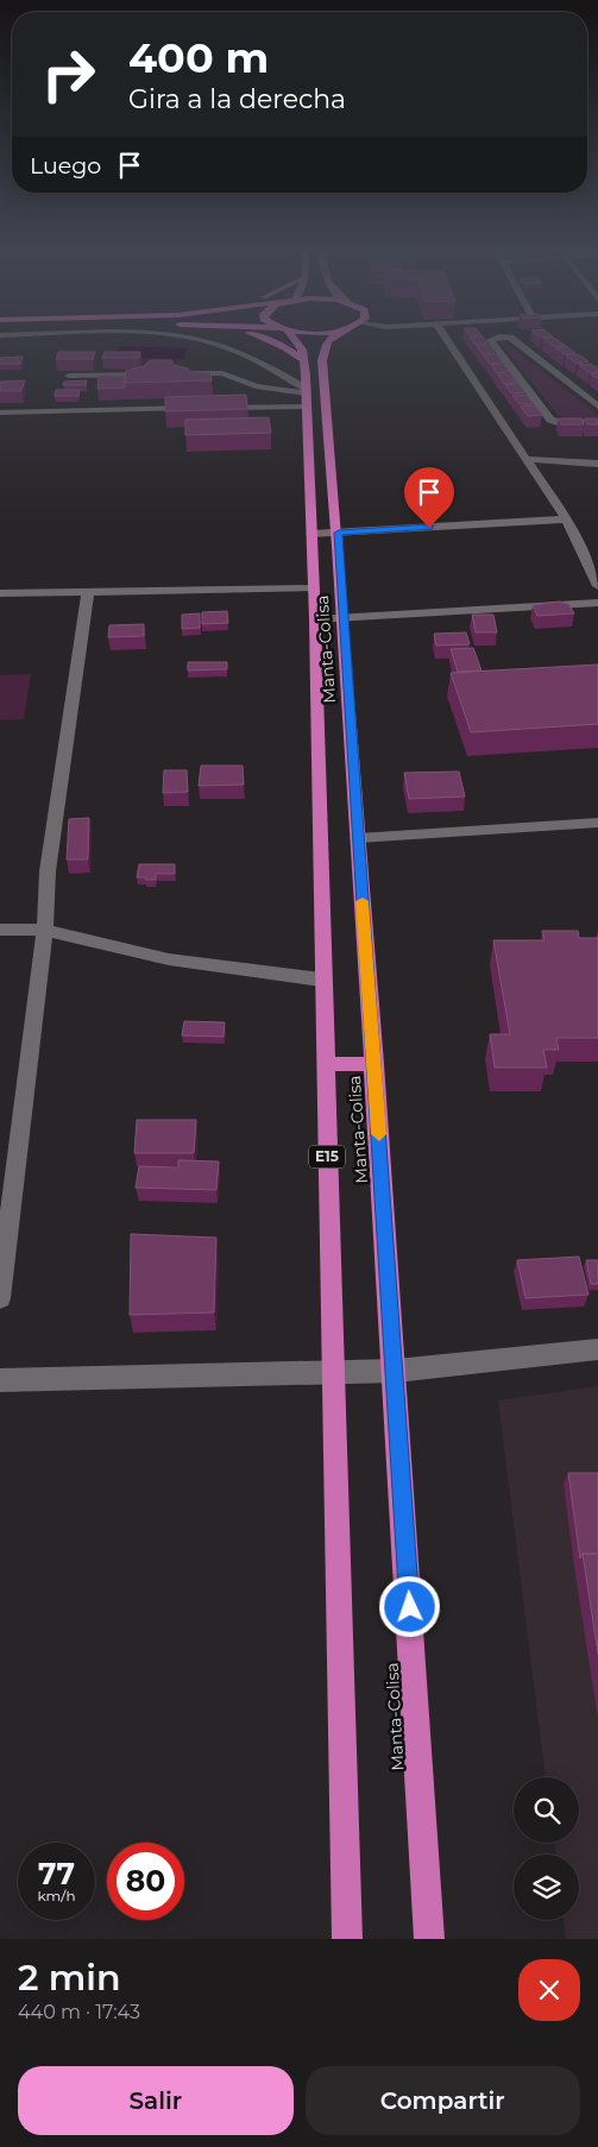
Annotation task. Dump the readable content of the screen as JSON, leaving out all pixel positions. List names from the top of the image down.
{
  "streets": {
    "highway": ["Manta-Colisa", "E15"]
  },
  "page": {
    "turn": ["400 m", "Gira a la derecha"],
    "then": "Luego",
    "speed": "77 km/h",
    "limit": "80",
    "heading": ["2 min", "440 m · 17:43"],
    "buttons": ["Salir", "Compartir"]
  }
}
